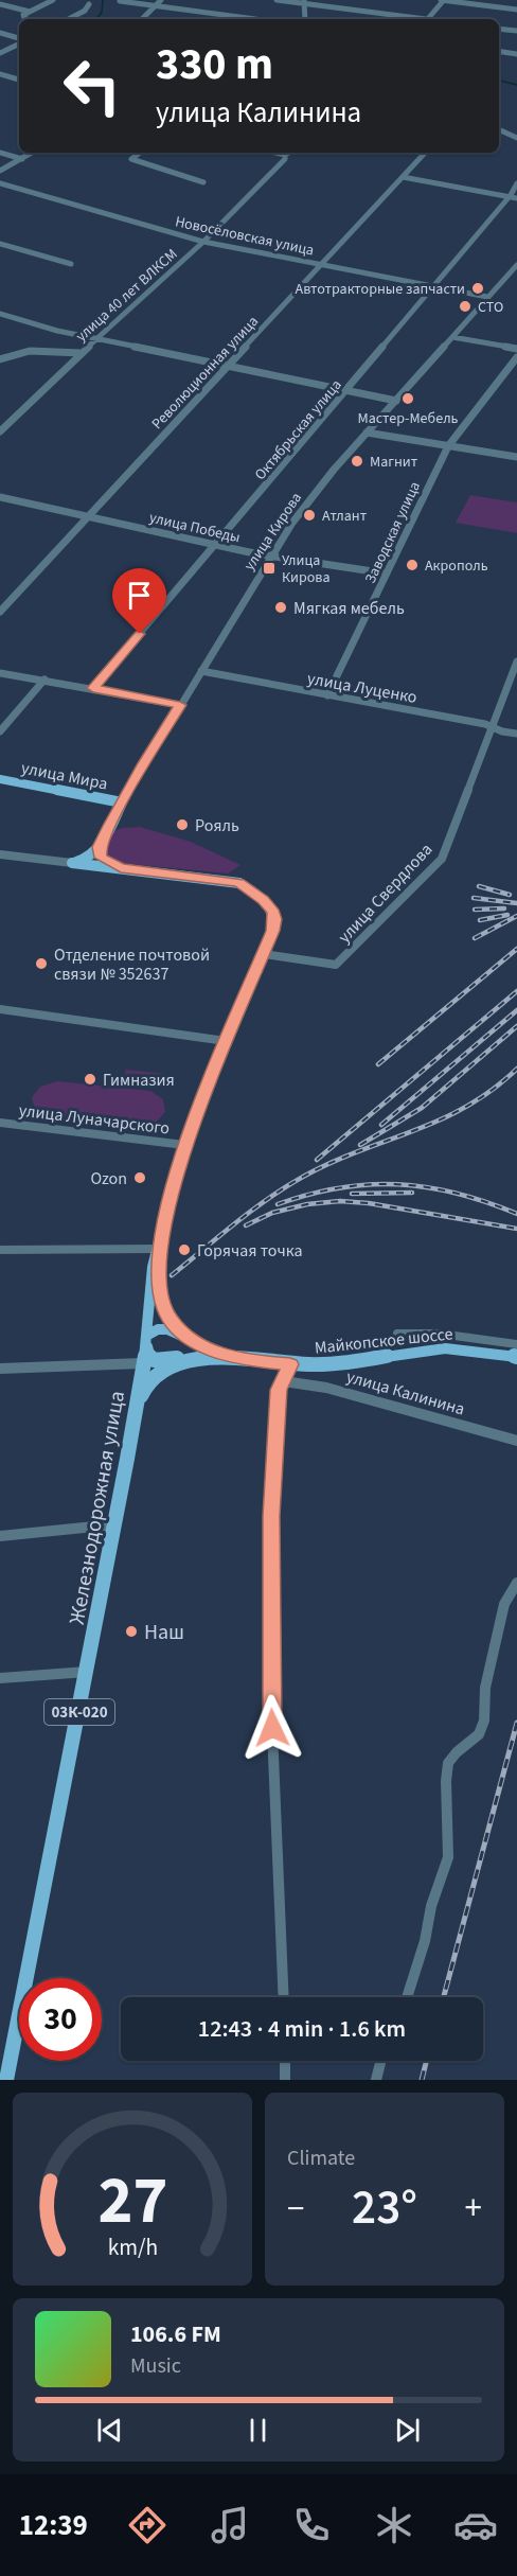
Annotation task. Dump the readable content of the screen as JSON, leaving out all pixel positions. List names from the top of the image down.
{
  "streets": {
    "main road": [
      "улица Кирова",
      "улица Мира",
      "Майкопское шоссе",
      "Железнодорожная улица",
      "03К-020"
    ],
    "street": [
      "Новосёловская улица",
      "улица 40 лет ВЛКСМ",
      "Революционная улица",
      "Октябрьская улица",
      "улица Победы",
      "Заводская улица",
      "улица Луценко",
      "улица Свердлова",
      "улица Луначарского",
      "улица Калинина"
    ]
  },
  "crossings": [
    ["Новосёловская улица", "улица 40 лет ВЛКСМ"],
    ["Новосёловская улица", "Революционная улица"],
    ["Новосёловская улица", "Октябрьская улица"],
    ["Новосёловская улица", "улица Кирова"],
    ["Революционная улица", "улица Победы"],
    ["Октябрьская улица", "улица Победы"],
    ["улица Победы", "улица Кирова"],
    ["улица Победы", "Заводская улица"],
    ["улица Кирова", "улица Луценко"],
    ["улица Кирова", "улица Мира"],
    ["Заводская улица", "улица Луценко"],
    ["улица Луценко", "улица Свердлова"],
    ["улица Свердлова", "Железнодорожная улица"],
    ["улица Луначарского", "Железнодорожная улица"]
  ],
  "places": {
    "other": [
      "Автотракторные запчасти",
      "СТО",
      "Мастер-Мебель",
      "Магнит",
      "Атлант",
      "Акрополь",
      "Мягкая мебель",
      "Рояль",
      "Отделение почтовой связи № 352637",
      "Гимназия",
      "Ozon",
      "Горячая точка",
      "Наш"
    ],
    "transit": ["Улица Кирова"]
  },
  "page": {
    "turn": ["330 m", "улица Калинина"],
    "limit": "30",
    "trip": "12:43 · 4 min · 1.6 km",
    "tile": "Climate",
    "heat": ["−", "23°", "+"],
    "song": ["106.6 FM", "Music"],
    "tabs": "12:39",
    "gauge": ["27", "km/h"]
  }
}
